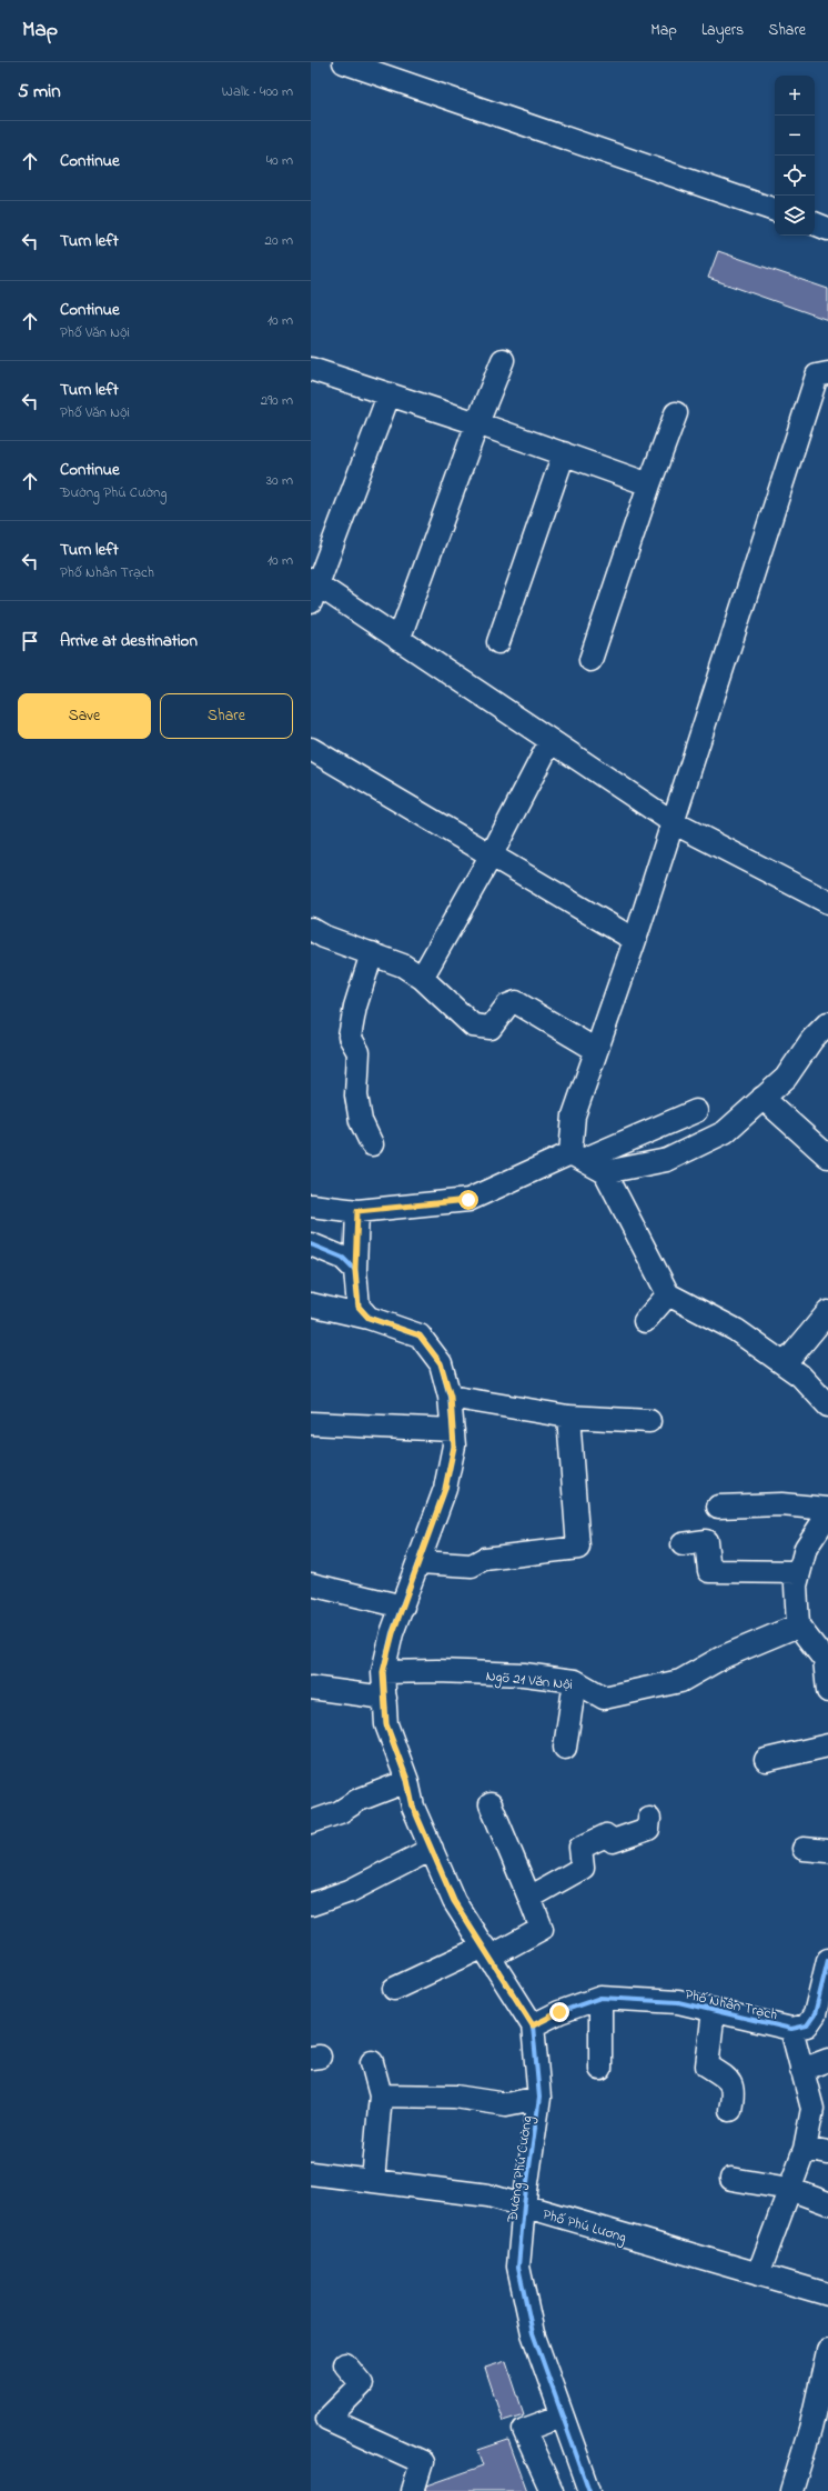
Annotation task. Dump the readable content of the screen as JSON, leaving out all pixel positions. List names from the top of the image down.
{
  "streets": {
    "street": [
      "Ngõ 21 Văn Nội",
      "Phố Nhân Trạch",
      "Đường Phú Cường",
      "Phố Phú Lương"
    ]
  },
  "crossings": [
    ["Ngõ 21 Văn Nội", "Đường Phú Cường"],
    ["Phố Nhân Trạch", "Đường Phú Cường"],
    ["Đường Phú Cường", "Phố Phú Lương"]
  ],
  "page": {
    "header": "Map",
    "nav": ["Map", "Layers", "Share"],
    "heading": ["5 min", "Walk · 400 m"],
    "map_buttons": ["+", "−"],
    "list": [
      ["Continue", "40 m"],
      ["Turn left", "20 m"],
      ["Continue", "Phố Văn Nội", "10 m"],
      ["Turn left", "Phố Văn Nội", "290 m"],
      ["Continue", "Đường Phú Cường", "30 m"],
      ["Turn left", "Phố Nhân Trạch", "10 m"],
      "Arrive at destination"
    ],
    "buttons": ["Save", "Share"]
  }
}
